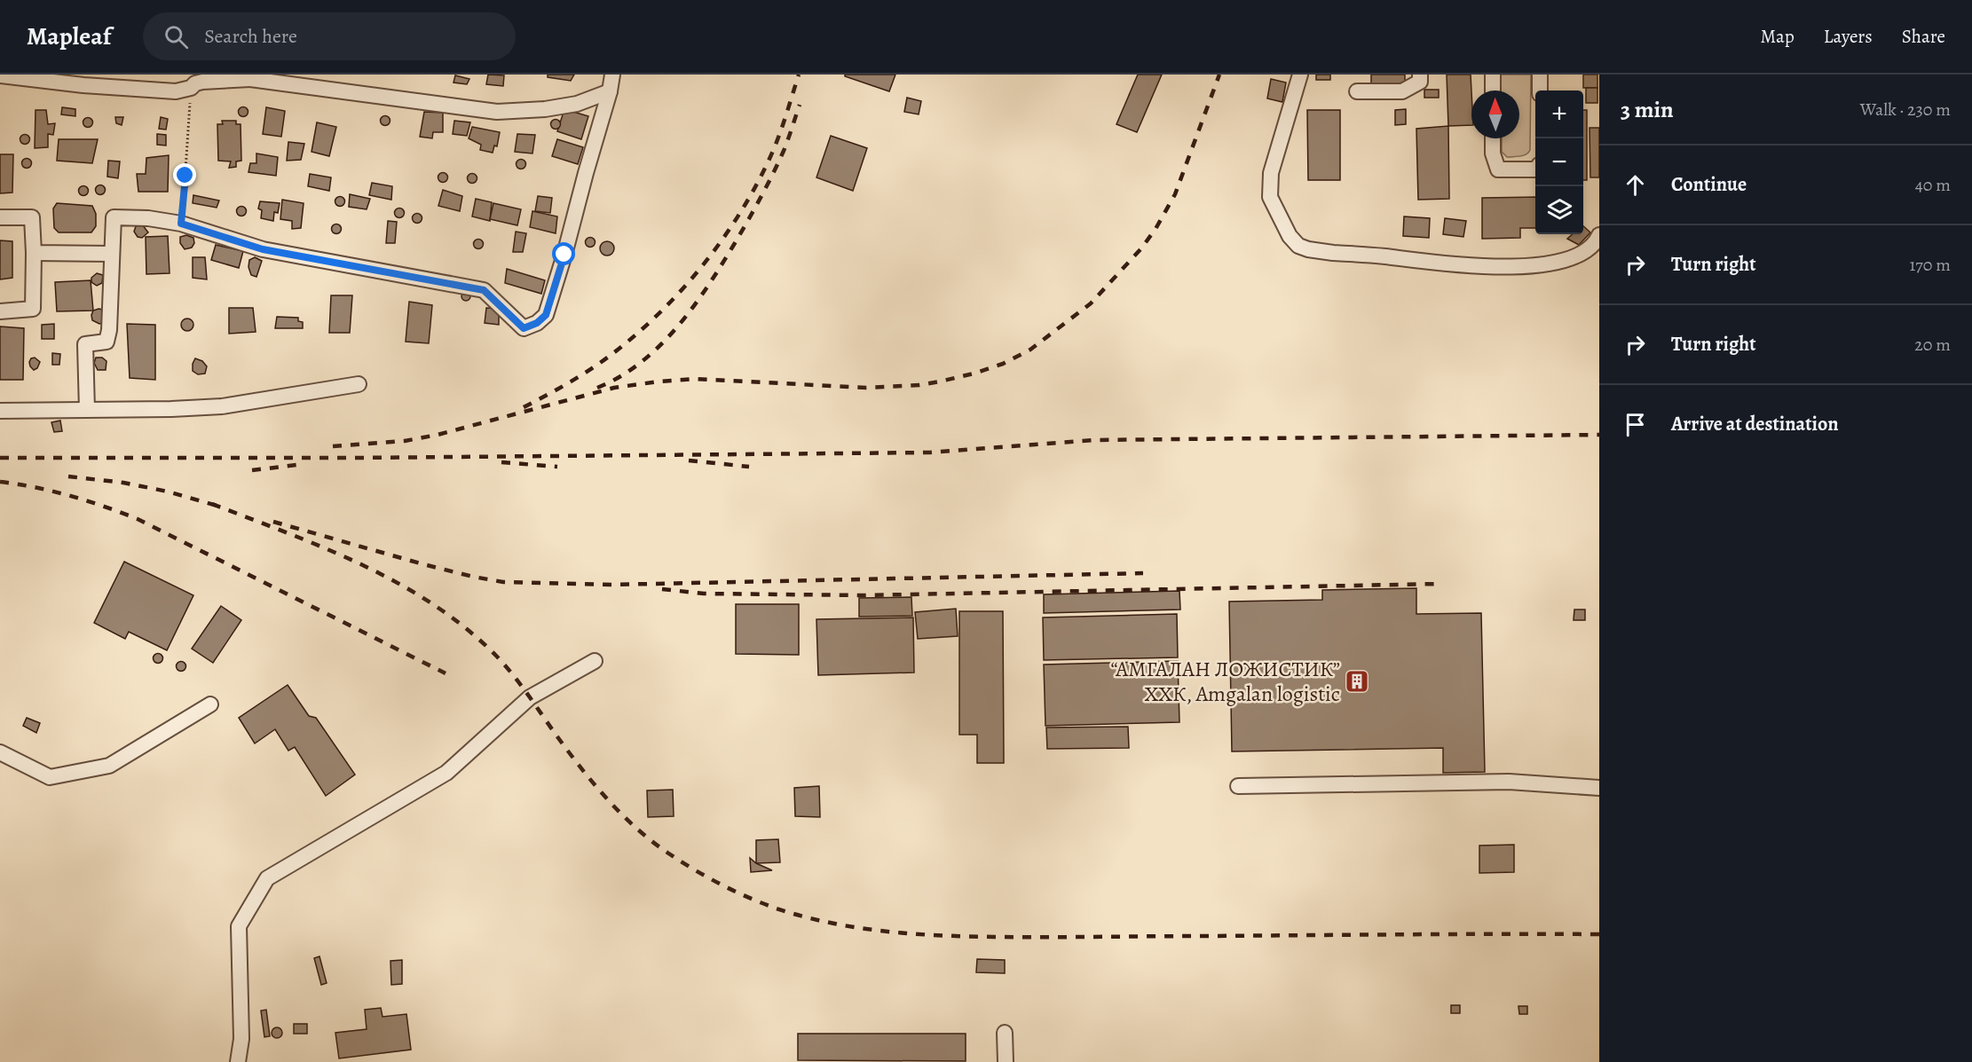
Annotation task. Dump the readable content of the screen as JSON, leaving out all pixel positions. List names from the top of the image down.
{
  "places": {
    "building": ["“АМГАЛАН ЛОЖИСТИК” ХХК, Amgalan logistic"]
  },
  "north": "top",
  "page": {
    "header": "Mapleaf",
    "search": "Search here",
    "nav": ["Map", "Layers", "Share"],
    "heading": ["3 min", "Walk · 230 m"],
    "map_buttons": ["+", "−"],
    "list": [
      ["Continue", "40 m"],
      ["Turn right", "170 m"],
      ["Turn right", "20 m"],
      "Arrive at destination"
    ]
  }
}
